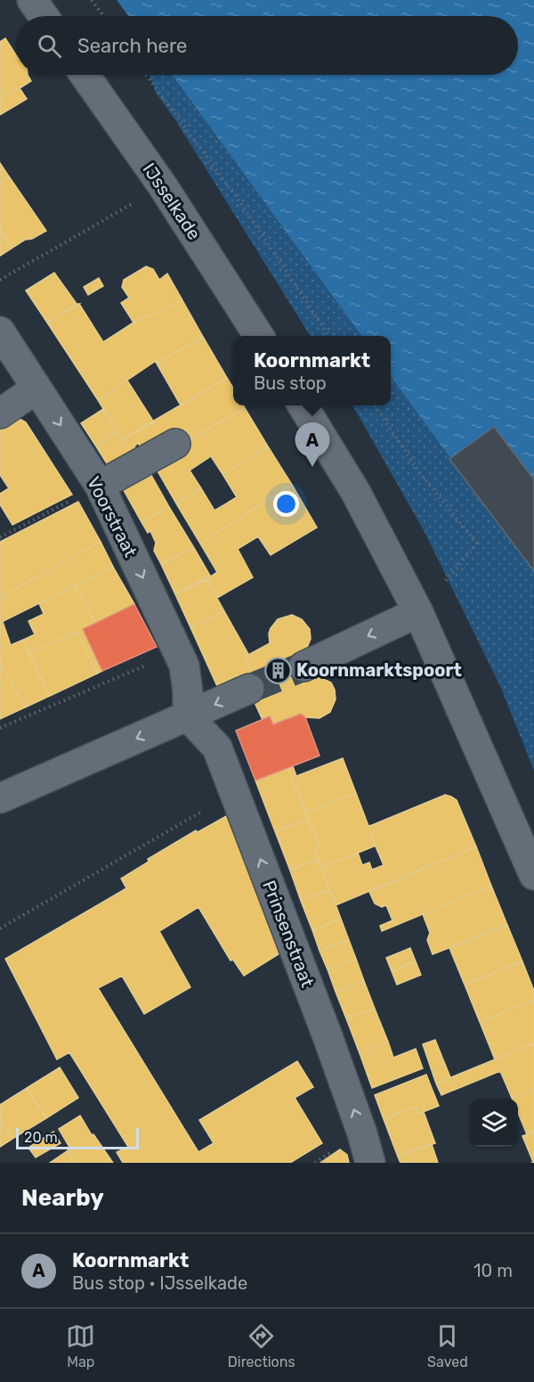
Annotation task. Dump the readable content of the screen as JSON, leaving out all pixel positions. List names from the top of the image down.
{
  "streets": {
    "street": ["IJsselkade", "Voorstraat", "Prinsenstraat"]
  },
  "crossings": [
    ["Voorstraat", "Prinsenstraat"]
  ],
  "places": {
    "building": ["Koornmarktspoort"]
  },
  "scale_bar": "20 m",
  "page": {
    "search": "Search here",
    "popup": ["Koornmarkt", "Bus stop"],
    "pins": "A",
    "scale": "20 m",
    "heading": "Nearby",
    "list": [
      {
        "mark": "A",
        "name": "Koornmarkt",
        "note": "Bus stop · IJsselkade",
        "value": "10 m"
      }
    ],
    "nav": ["Map", "Directions", "Saved"]
  }
}
